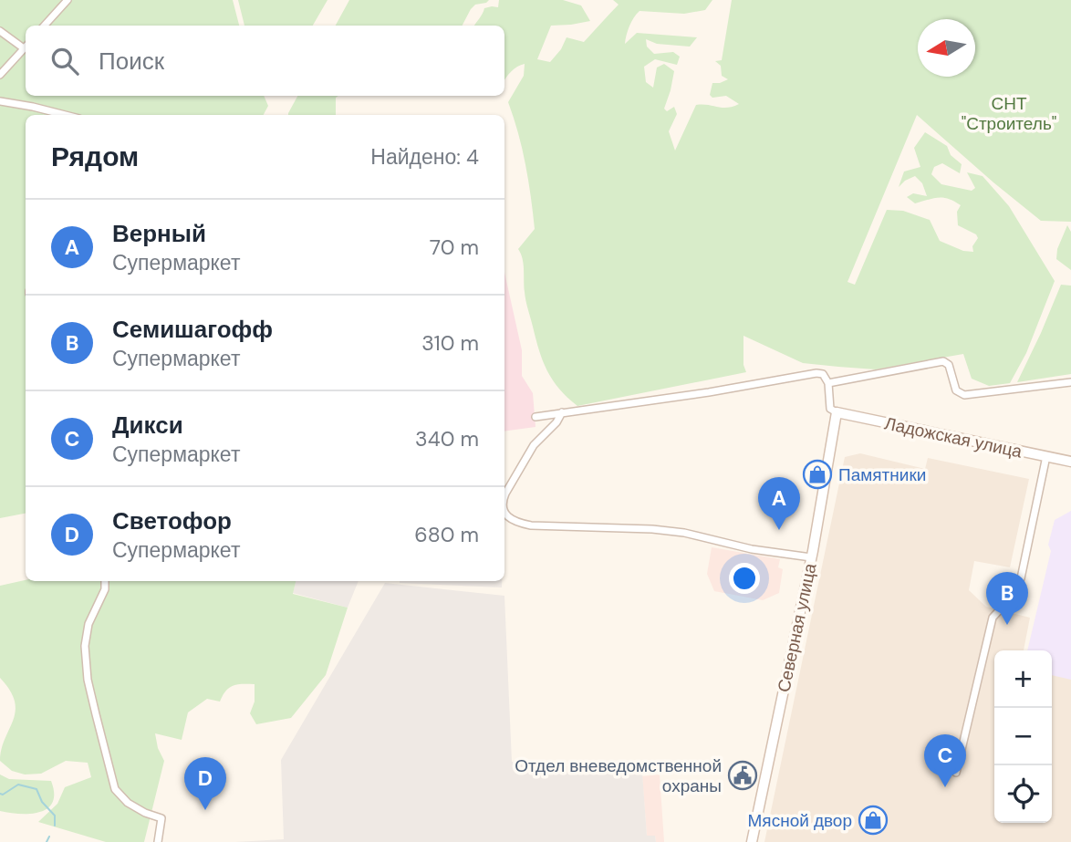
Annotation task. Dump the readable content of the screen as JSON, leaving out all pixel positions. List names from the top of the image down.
{
  "streets": {
    "street": ["Ладожская улица", "Северная улица"]
  },
  "crossings": [
    ["Ладожская улица", "Северная улица"]
  ],
  "parks": ["СНТ \"Строитель\""],
  "places": {
    "shop": ["Памятники", "Мясной двор"],
    "public building": ["Отдел вневедомственной охраны"]
  },
  "north": "left",
  "page": {
    "search": "Поиск",
    "heading": ["Рядом", "Найдено: 4"],
    "list": [
      {
        "mark": "A",
        "name": "Верный",
        "note": "Супермаркет",
        "value": "70 m"
      },
      {
        "mark": "B",
        "name": "Семишагофф",
        "note": "Супермаркет",
        "value": "310 m"
      },
      {
        "mark": "C",
        "name": "Дикси",
        "note": "Супермаркет",
        "value": "340 m"
      },
      {
        "mark": "D",
        "name": "Светофор",
        "note": "Супермаркет",
        "value": "680 m"
      }
    ],
    "pins": [
      "A",
      "B",
      "C",
      "D"
    ],
    "map_buttons": ["+", "−"]
  }
}
